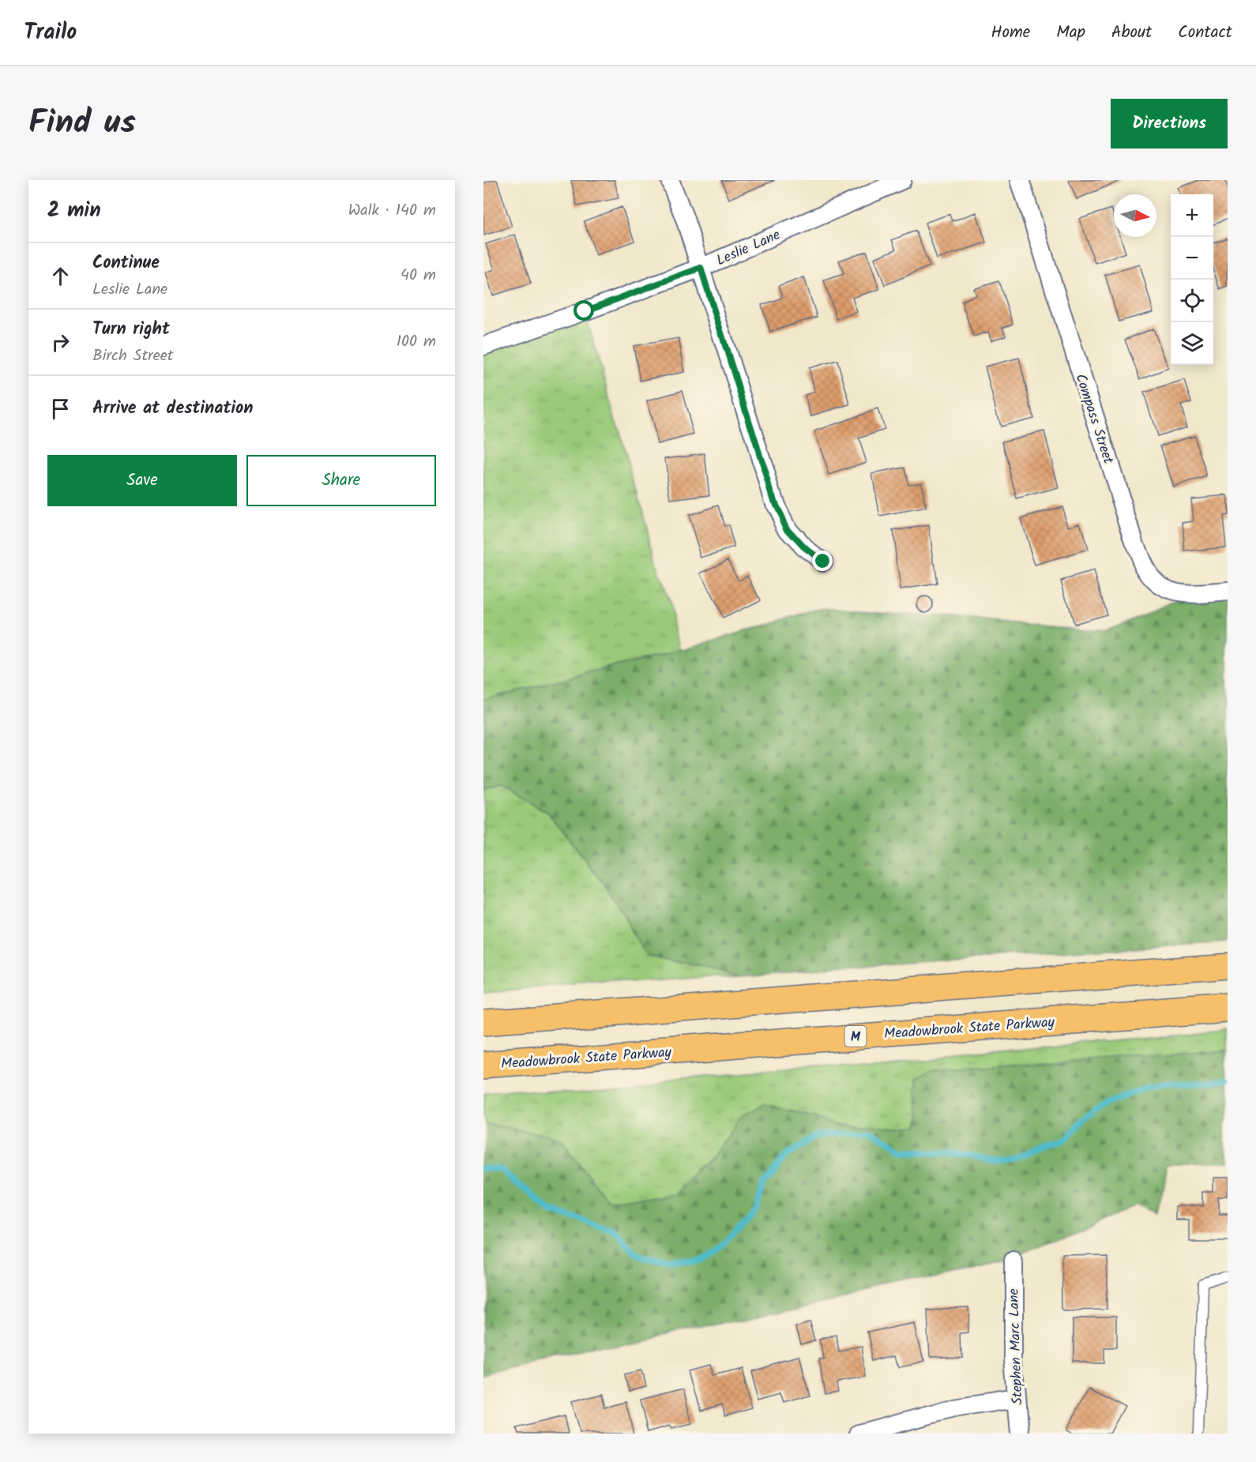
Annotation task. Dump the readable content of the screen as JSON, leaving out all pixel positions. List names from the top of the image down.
{
  "streets": {
    "highway": ["Meadowbrook State Parkway", "M"],
    "street": ["Leslie Lane", "Compass Street", "Stephen Marc Lane"]
  },
  "north": "right",
  "page": {
    "header": "Trailo",
    "nav": [
      "Home",
      "Map",
      "About",
      "Contact"
    ],
    "title": "Find us",
    "buttons": [
      "Directions",
      ["Save", "Share"]
    ],
    "heading": ["2 min", "Walk · 140 m"],
    "map_buttons": ["+", "−"],
    "list": [
      ["Continue", "Leslie Lane", "40 m"],
      ["Turn right", "Birch Street", "100 m"],
      "Arrive at destination"
    ]
  }
}
